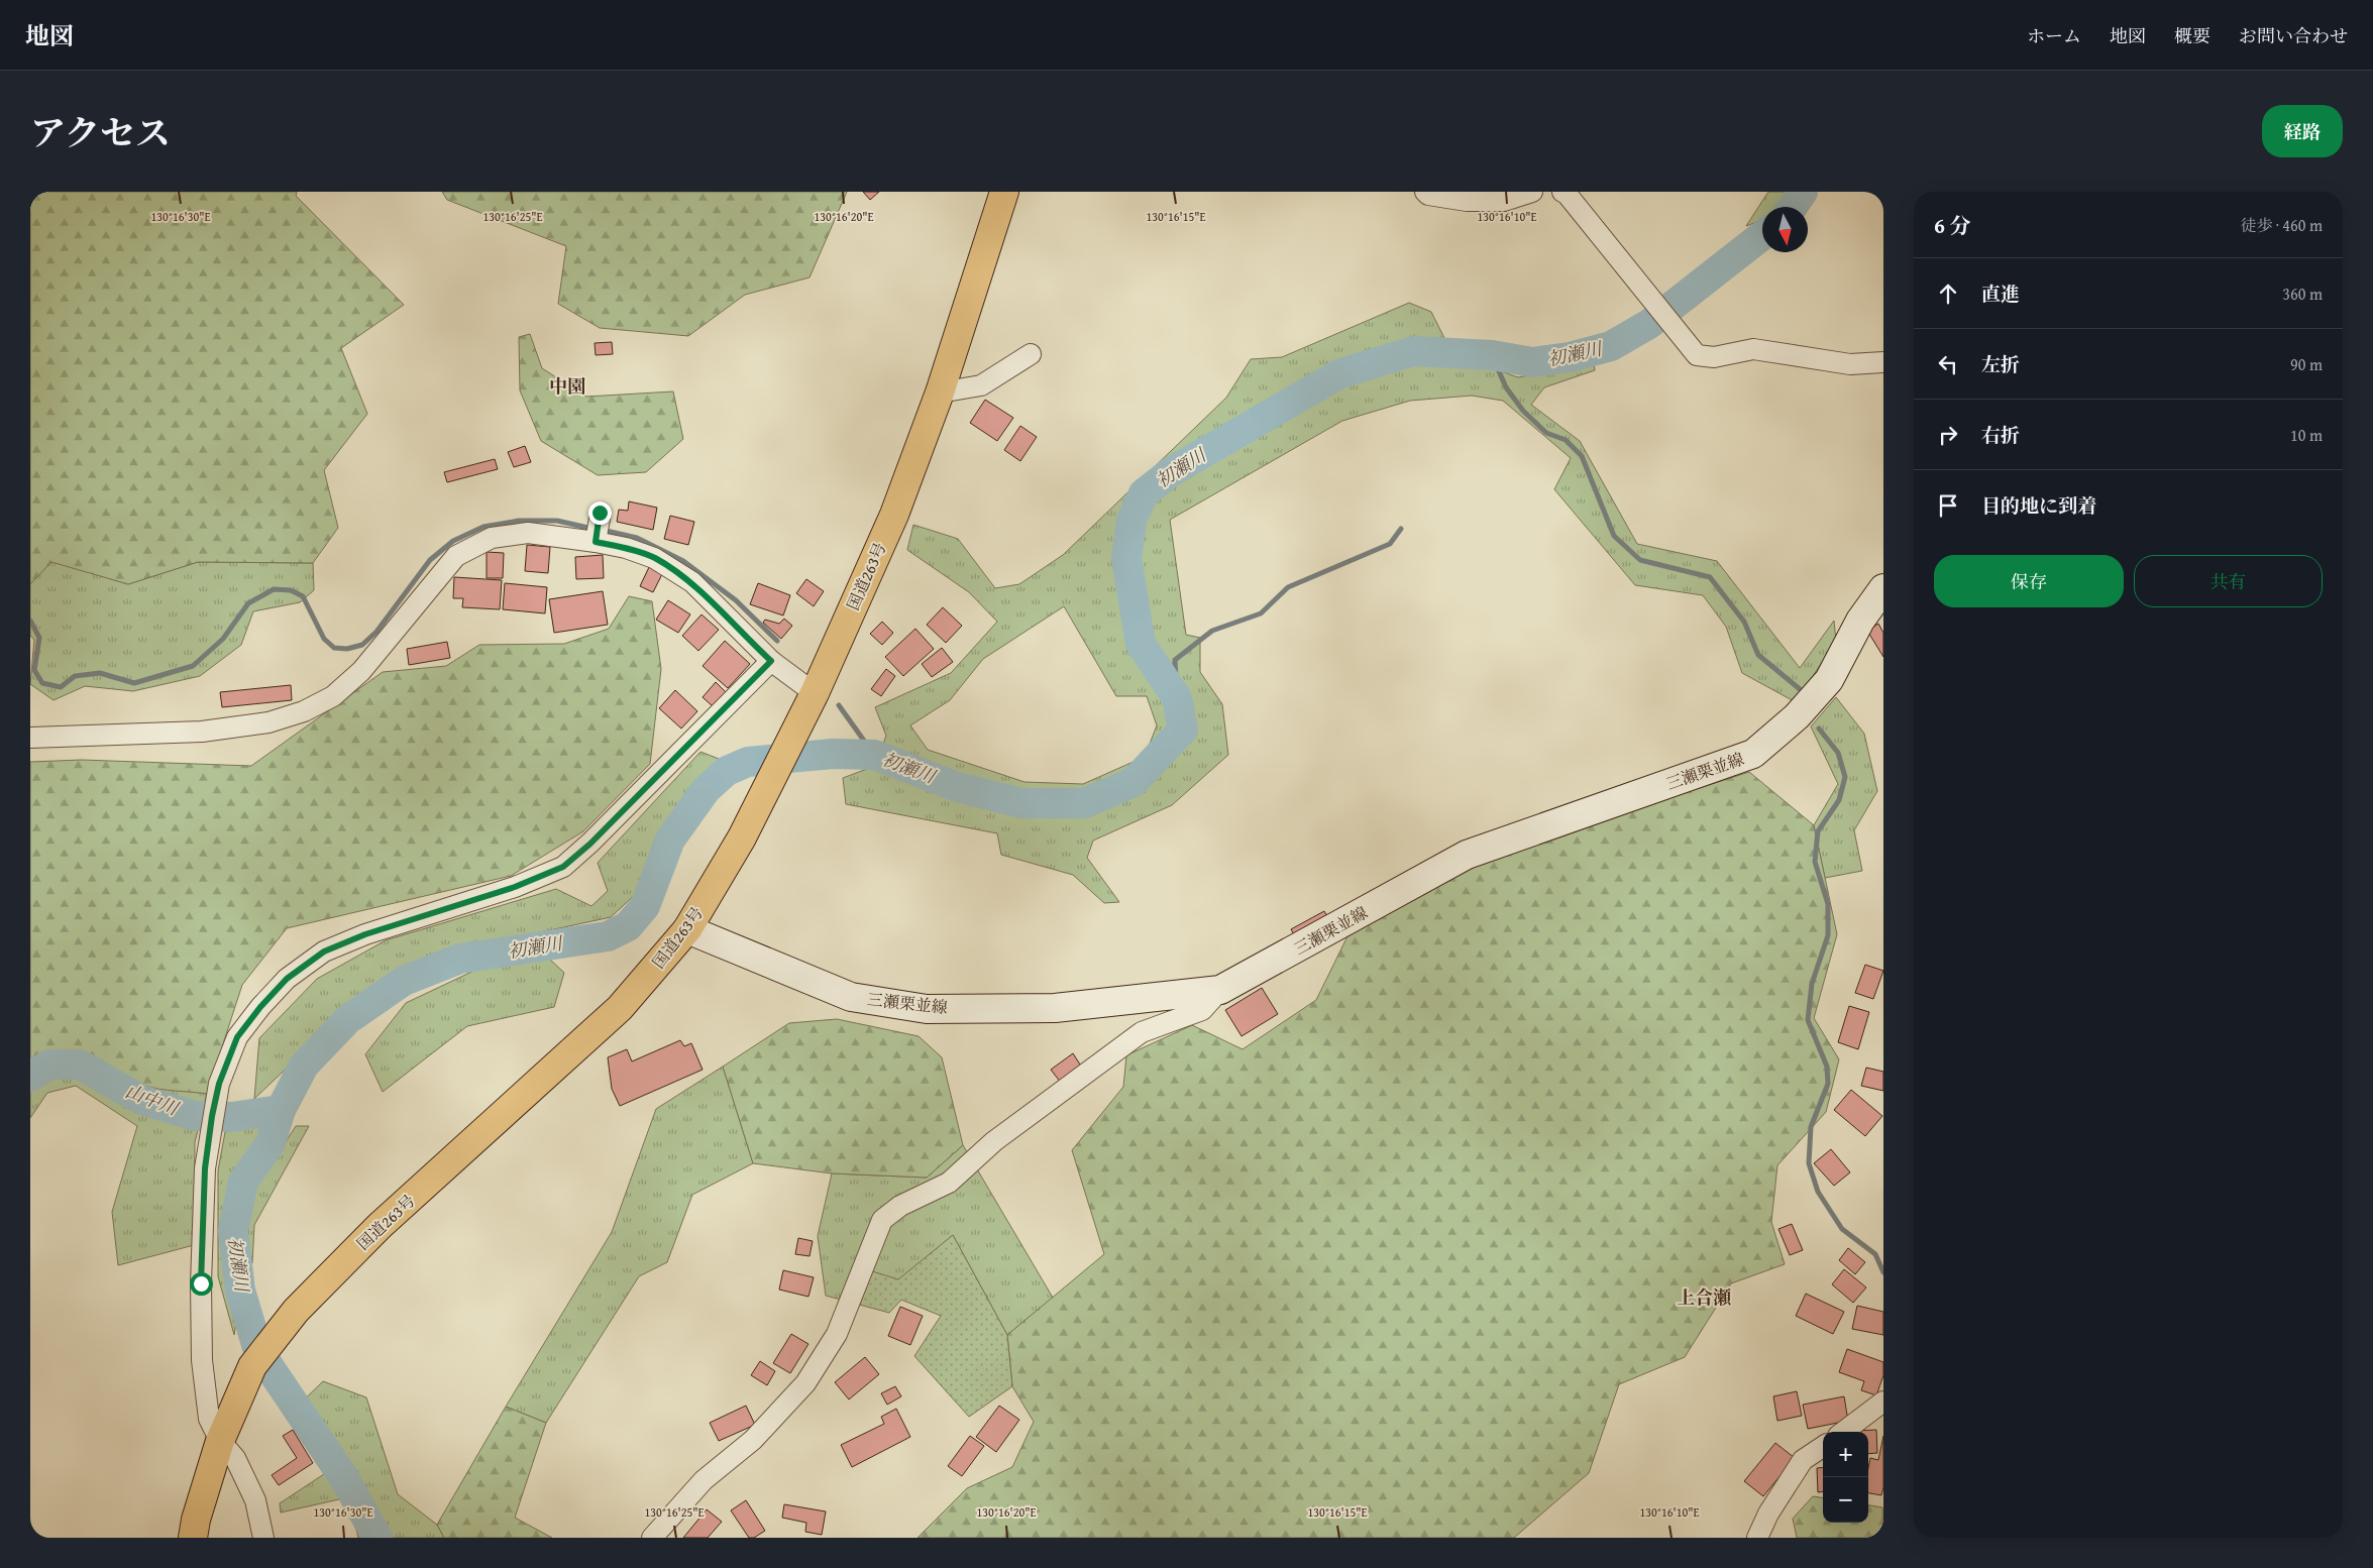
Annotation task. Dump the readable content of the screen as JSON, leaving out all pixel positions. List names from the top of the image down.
{
  "streets": {
    "highway": ["国道263号"],
    "main road": ["三瀬栗並線"]
  },
  "crossings": [
    ["国道263号", "三瀬栗並線"]
  ],
  "districts": ["中園", "上合瀬"],
  "water": ["初瀬川", "山中川"],
  "north": "bottom",
  "page": {
    "header": "地図",
    "nav": [
      "ホーム",
      "地図",
      "概要",
      "お問い合わせ"
    ],
    "title": "アクセス",
    "buttons": [
      "経路",
      ["保存", "共有"]
    ],
    "heading": ["6 分", "徒歩 · 460 m"],
    "list": [
      ["直進", "360 m"],
      ["左折", "90 m"],
      ["右折", "10 m"],
      "目的地に到着"
    ],
    "map_buttons": ["+", "−"]
  },
  "coordinates": [
    "130°16'30\"E",
    "130°16'25\"E",
    "130°16'20\"E",
    "130°16'15\"E",
    "130°16'10\"E"
  ]
}
